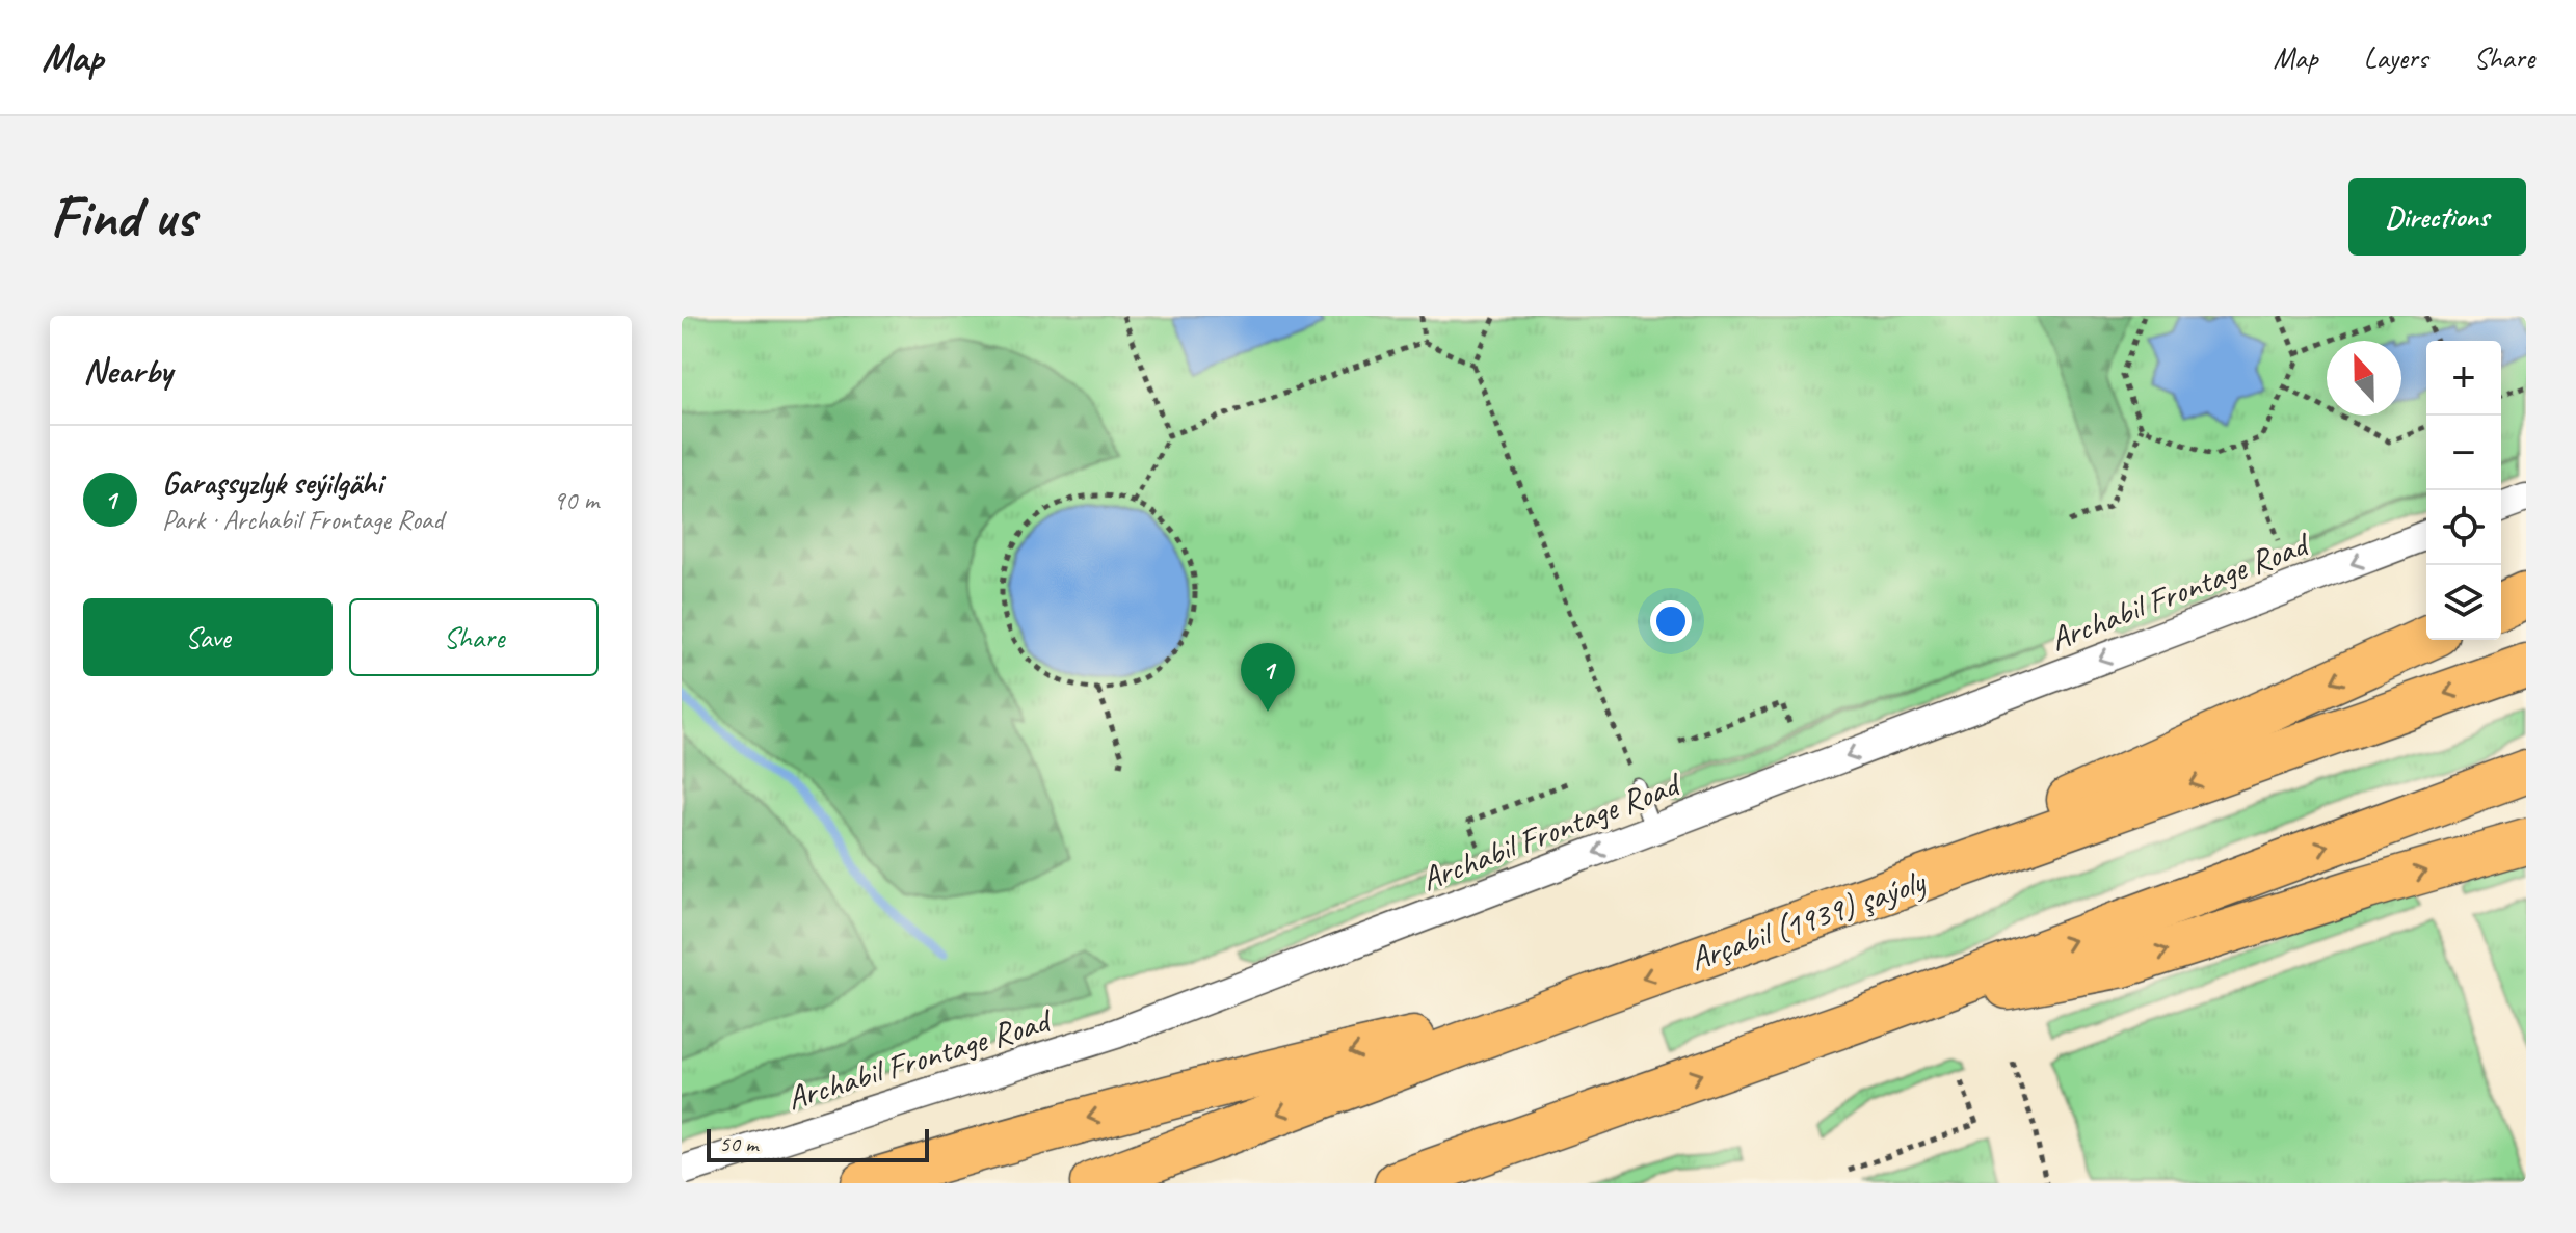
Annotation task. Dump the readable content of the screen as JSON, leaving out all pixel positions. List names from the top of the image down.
{
  "streets": {
    "main road": ["Arçabil (1939) şaýoly"],
    "street": ["Archabil Frontage Road"]
  },
  "one_way": ["Archabil Frontage Road"],
  "scale_bar": "50 m",
  "north": "top",
  "page": {
    "header": "Map",
    "nav": ["Map", "Layers", "Share"],
    "buttons": [
      "Directions",
      ["Save", "Share"]
    ],
    "title": "Find us",
    "heading": "Nearby",
    "map_buttons": ["+", "−"],
    "list": [
      {
        "mark": "1",
        "name": "Garaşsyzlyk seýilgähi",
        "note": "Park · Archabil Frontage Road",
        "value": "90 m"
      }
    ],
    "pins": "1",
    "scale": "50 m"
  }
}
